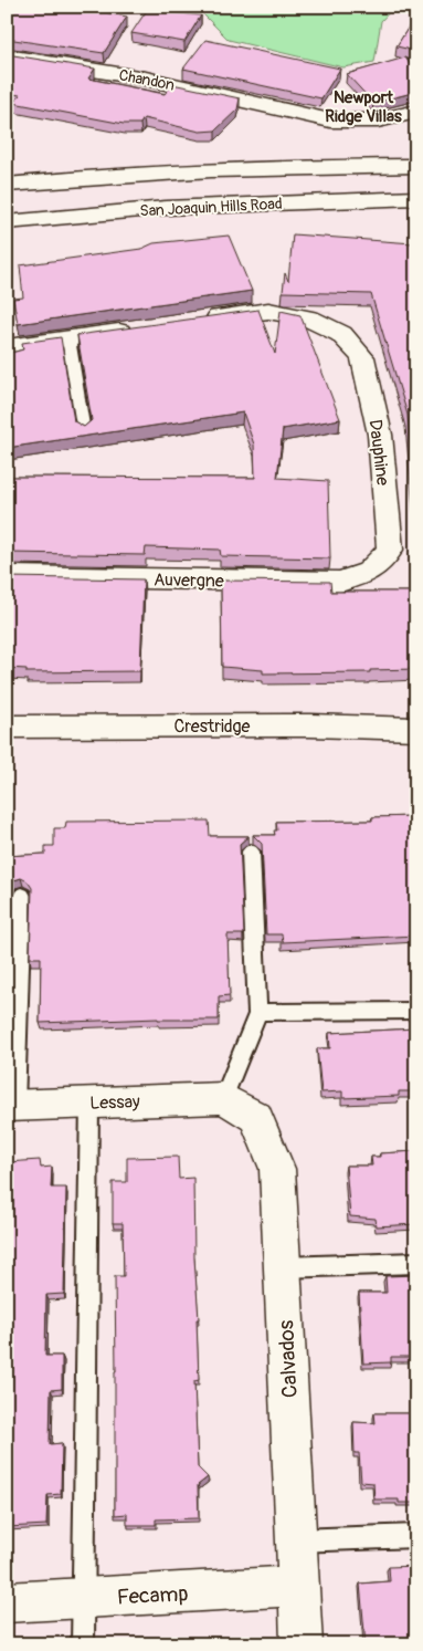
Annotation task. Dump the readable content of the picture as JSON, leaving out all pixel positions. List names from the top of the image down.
{
  "streets": {
    "street": [
      "Chandon",
      "San Joaquin Hills Road",
      "Dauphine",
      "Auvergne",
      "Crestridge",
      "Lessay",
      "Calvados",
      "Fecamp"
    ]
  },
  "crossings": [
    ["Dauphine", "Auvergne"],
    ["Lessay", "Calvados"],
    ["Calvados", "Fecamp"]
  ],
  "districts": ["Newport Ridge Villas"]
}
